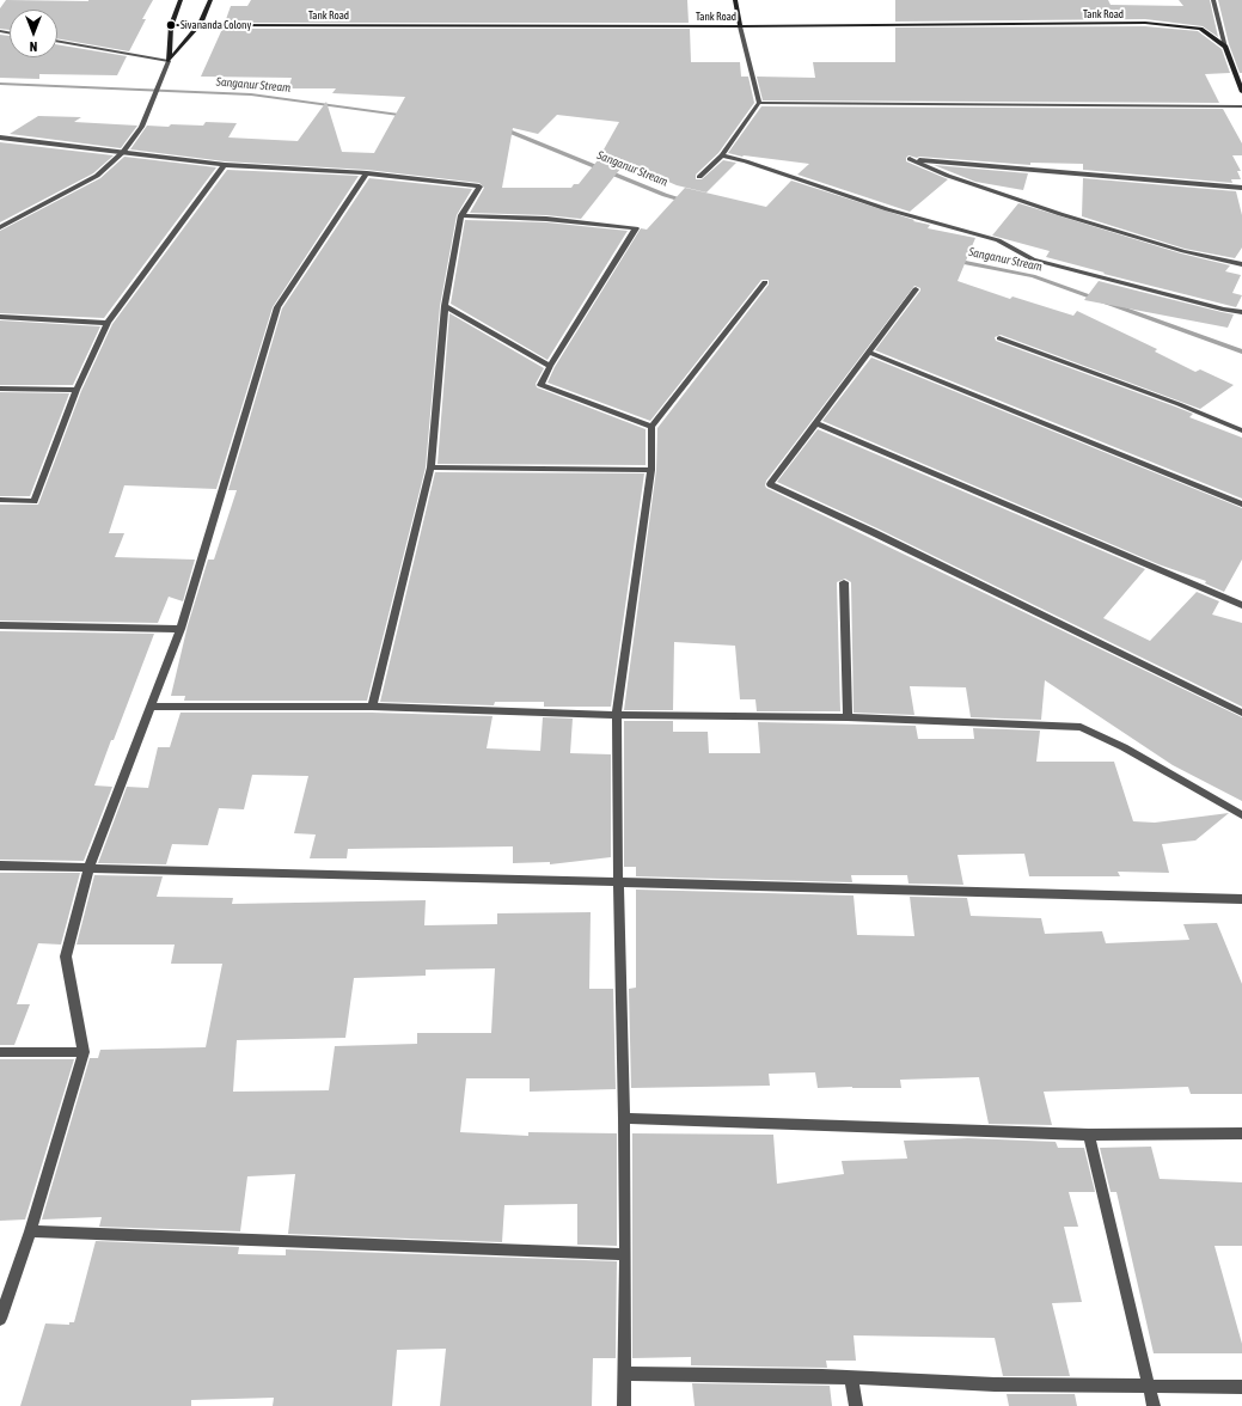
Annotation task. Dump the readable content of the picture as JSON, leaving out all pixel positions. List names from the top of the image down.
{
  "streets": {
    "main road": ["Tank Road"]
  },
  "water": ["Sanganur Stream"],
  "places": ["Sivananda Colony"],
  "north": "bottom"
}
